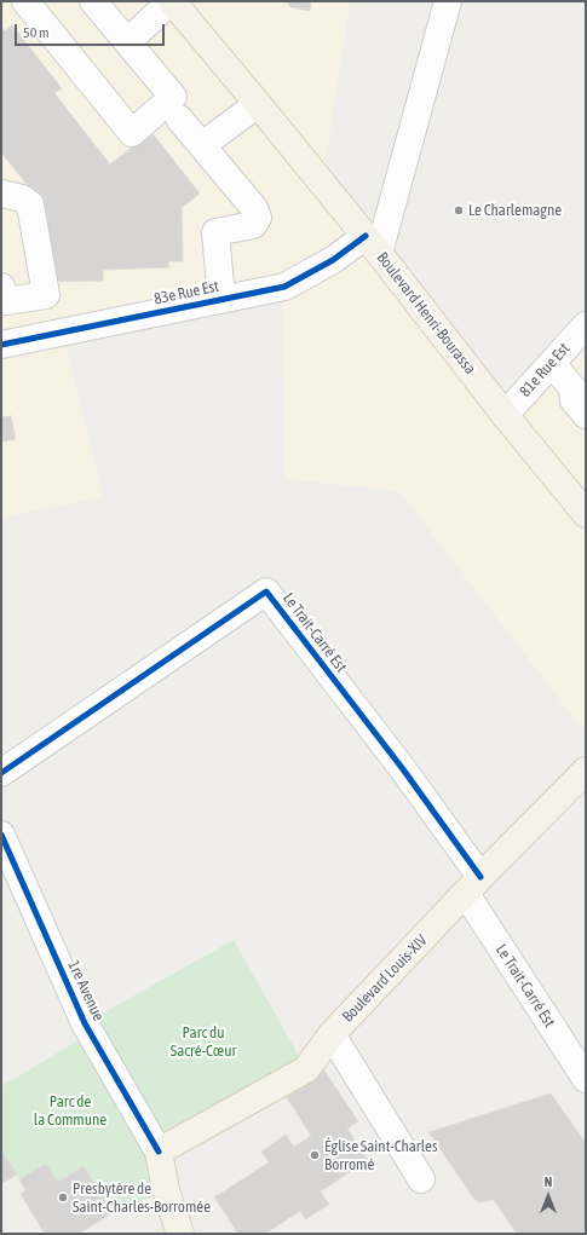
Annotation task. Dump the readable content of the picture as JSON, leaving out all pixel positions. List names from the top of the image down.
{
  "streets": {
    "main road": ["Boulevard Henri-Bourassa", "Boulevard Louis-XIV"],
    "street": [
      "83e Rue Est",
      "81e Rue Est",
      "Le Trait-Carré Est",
      "1re Avenue"
    ]
  },
  "crossings": [
    ["83e Rue Est", "Boulevard Henri-Bourassa"],
    ["Boulevard Henri-Bourassa", "81e Rue Est"],
    ["Le Trait-Carré Est", "Boulevard Louis-XIV"],
    ["Boulevard Louis-XIV", "1re Avenue"]
  ],
  "parks": ["Parc du Sacré-Cœur", "Parc de la Commune"],
  "places": ["Le Charlemagne", "Église Saint-Charles Borromé", "Presbytère de Saint-Charles-Borromée"],
  "scale_bar": "50 m",
  "north": "top"
}
